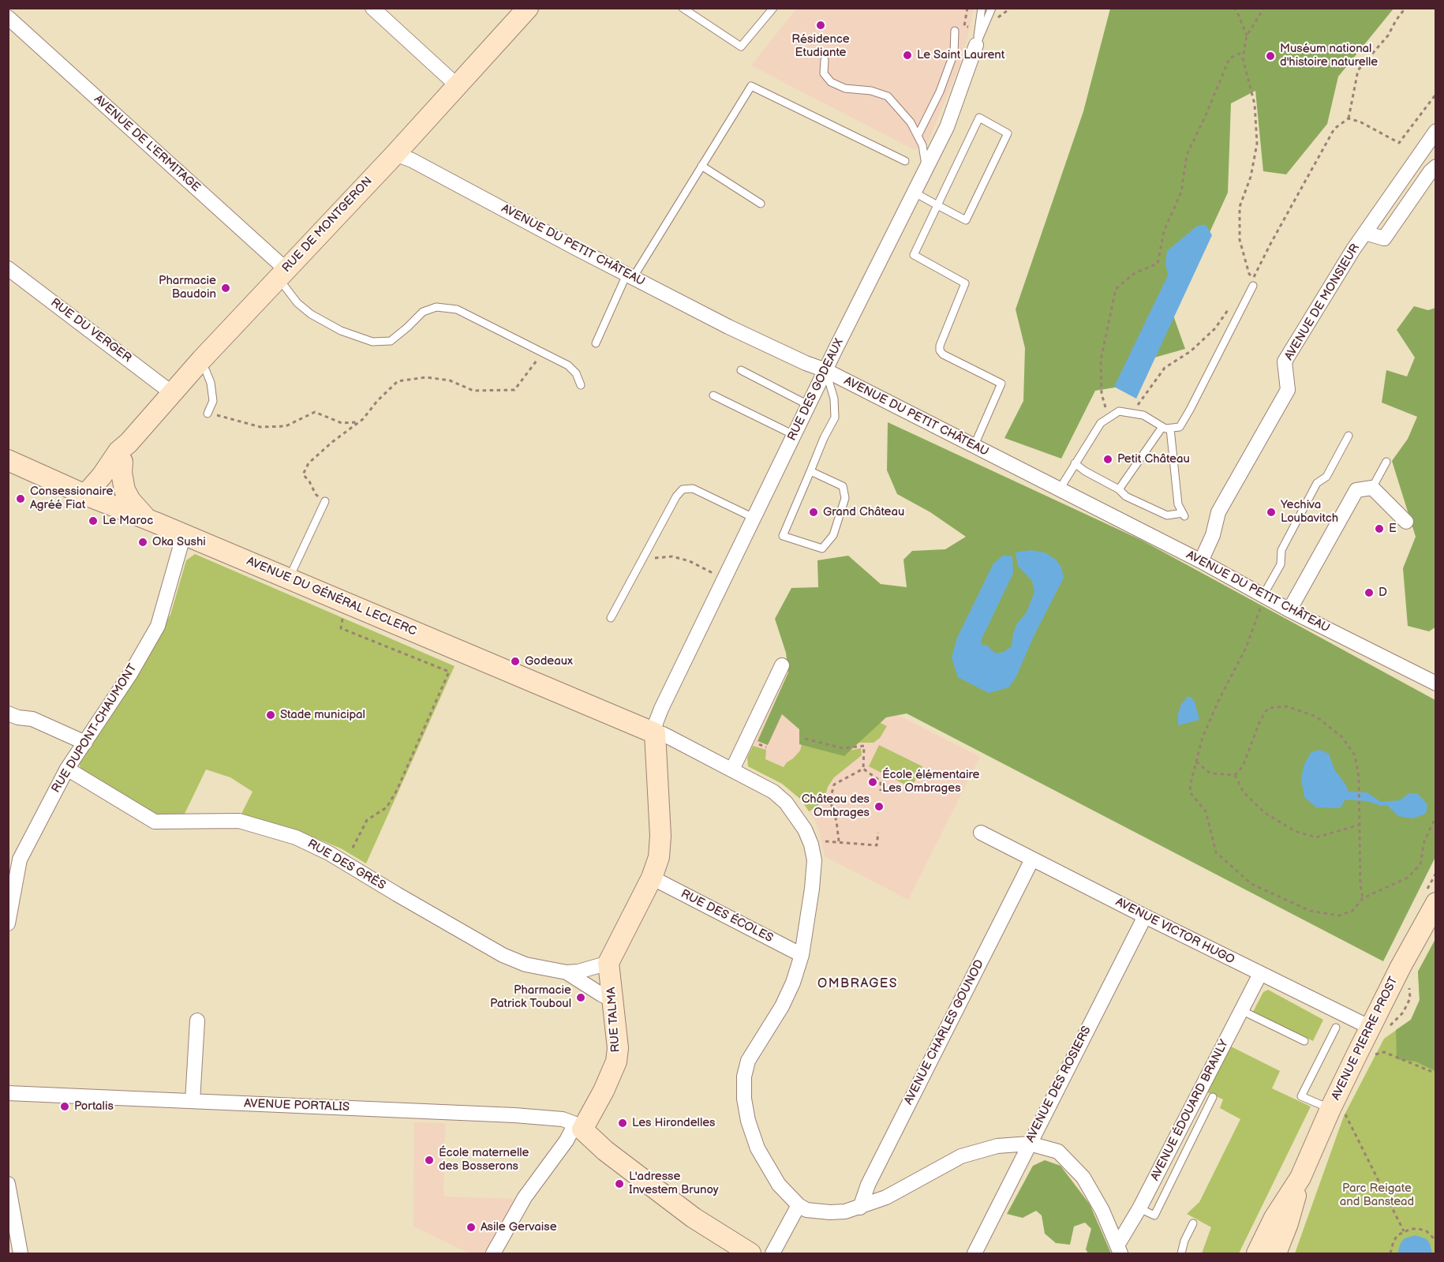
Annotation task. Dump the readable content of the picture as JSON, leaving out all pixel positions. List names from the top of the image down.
{
  "streets": {
    "main road": [
      "RUE DE MONTGERON",
      "AVENUE DU GÉNÉRAL LECLERC",
      "RUE TALMA",
      "AVENUE PIERRE PROST"
    ],
    "street": [
      "AVENUE DE L'ERMITAGE",
      "AVENUE DU PETIT CHÂTEAU",
      "AVENUE DE MONSIEUR",
      "RUE DU VERGER",
      "RUE DES GODEAUX",
      "RUE DUPONT-CHAUMONT",
      "RUE DES GRÈS",
      "RUE DES ÉCOLES",
      "AVENUE VICTOR HUGO",
      "AVENUE CHARLES GOUNOD",
      "AVENUE DES ROSIERS",
      "AVENUE PORTALIS",
      "AVENUE ÉDOUARD BRANLY"
    ]
  },
  "crossings": [
    ["AVENUE DE L'ERMITAGE", "RUE DE MONTGERON"],
    ["RUE DE MONTGERON", "AVENUE DU PETIT CHÂTEAU"],
    ["RUE DE MONTGERON", "RUE DU VERGER"],
    ["RUE DE MONTGERON", "AVENUE DU GÉNÉRAL LECLERC"],
    ["AVENUE DU PETIT CHÂTEAU", "AVENUE DE MONSIEUR"],
    ["AVENUE DU PETIT CHÂTEAU", "RUE DES GODEAUX"],
    ["RUE DES GODEAUX", "AVENUE DU GÉNÉRAL LECLERC"],
    ["AVENUE DU GÉNÉRAL LECLERC", "RUE DUPONT-CHAUMONT"],
    ["RUE DUPONT-CHAUMONT", "RUE DES GRÈS"],
    ["RUE DES GRÈS", "RUE TALMA"],
    ["AVENUE VICTOR HUGO", "AVENUE CHARLES GOUNOD"],
    ["AVENUE VICTOR HUGO", "AVENUE PIERRE PROST"],
    ["AVENUE VICTOR HUGO", "AVENUE DES ROSIERS"],
    ["AVENUE VICTOR HUGO", "AVENUE ÉDOUARD BRANLY"],
    ["RUE TALMA", "AVENUE PORTALIS"]
  ],
  "districts": ["OMBRAGES"],
  "parks": ["Parc Reigate and Banstead"],
  "places": [
    "Résidence Etudiante",
    "Le Saint Laurent",
    "Muséum national d'histoire naturelle",
    "Pharmacie Baudoin",
    "Petit Château",
    "Consessionaire Agréé Fiat",
    "Grand Château",
    "Yechiva Loubavitch",
    "Le Maroc",
    "E",
    "Oka Sushi",
    "D",
    "Godeaux",
    "Stade municipal",
    "École élémentaire Les Ombrages",
    "Château des Ombrages",
    "Pharmacie Patrick Touboul",
    "Portalis",
    "Les Hirondelles",
    "École maternelle des Bosserons",
    "L'adresse Investem Brunoy",
    "Asile Gervaise"
  ]
}
